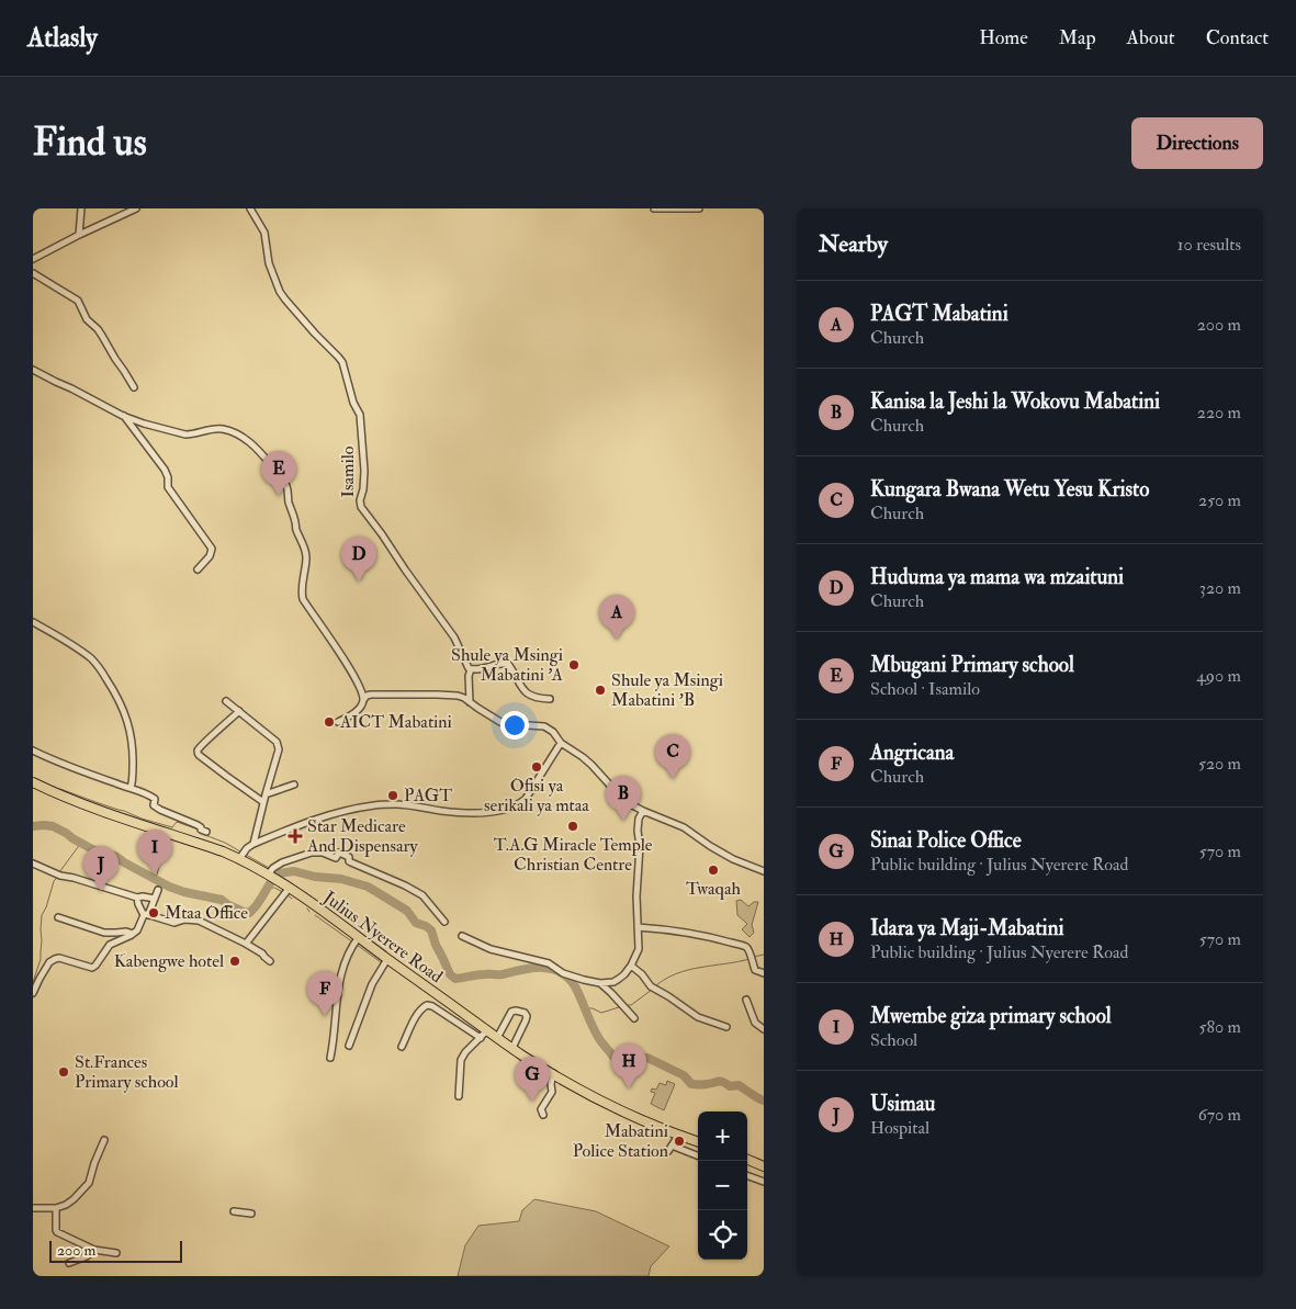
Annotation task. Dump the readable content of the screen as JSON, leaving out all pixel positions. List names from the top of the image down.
{
  "streets": {
    "highway": ["Julius Nyerere Road"],
    "street": ["Isamilo"]
  },
  "places": {
    "other": [
      "Shule ya Msingi Mabatini 'A",
      "Shule ya Msingi Mabatini 'B",
      "AICT Mabatini",
      "Ofisi ya serikali ya mtaa",
      "PAGT",
      "T.A.G Miracle Temple Christian Centre",
      "Twaqah",
      "Mtaa Office",
      "Kabengwe hotel",
      "St.Frances Primary school",
      "Mabatini Police Station"
    ],
    "health": ["Star Medicare And Dispensary"]
  },
  "scale_bar": "200 m",
  "page": {
    "header": "Atlasly",
    "nav": [
      "Home",
      "Map",
      "About",
      "Contact"
    ],
    "buttons": "Directions",
    "title": "Find us",
    "heading": ["Nearby", "10 results"],
    "list": [
      {
        "mark": "A",
        "name": "PAGT Mabatini",
        "note": "Church",
        "value": "200 m"
      },
      {
        "mark": "B",
        "name": "Kanisa la Jeshi la Wokovu Mabatini",
        "note": "Church",
        "value": "220 m"
      },
      {
        "mark": "C",
        "name": "Kungara Bwana Wetu Yesu Kristo",
        "note": "Church",
        "value": "250 m"
      },
      {
        "mark": "D",
        "name": "Huduma ya mama wa mzaituni",
        "note": "Church",
        "value": "320 m"
      },
      {
        "mark": "E",
        "name": "Mbugani Primary school",
        "note": "School · Isamilo",
        "value": "490 m"
      },
      {
        "mark": "F",
        "name": "Angricana",
        "note": "Church",
        "value": "520 m"
      },
      {
        "mark": "G",
        "name": "Sinai Police Office",
        "note": "Public building · Julius Nyerere Road",
        "value": "570 m"
      },
      {
        "mark": "H",
        "name": "Idara ya Maji-Mabatini",
        "note": "Public building · Julius Nyerere Road",
        "value": "570 m"
      },
      {
        "mark": "I",
        "name": "Mwembe giza primary school",
        "note": "School",
        "value": "580 m"
      },
      {
        "mark": "J",
        "name": "Usimau",
        "note": "Hospital",
        "value": "670 m"
      }
    ],
    "pins": [
      "E",
      "D",
      "A",
      "C",
      "B",
      "I",
      "J",
      "F",
      "H",
      "G"
    ],
    "map_buttons": ["+", "−"],
    "scale": "200 m"
  }
}
